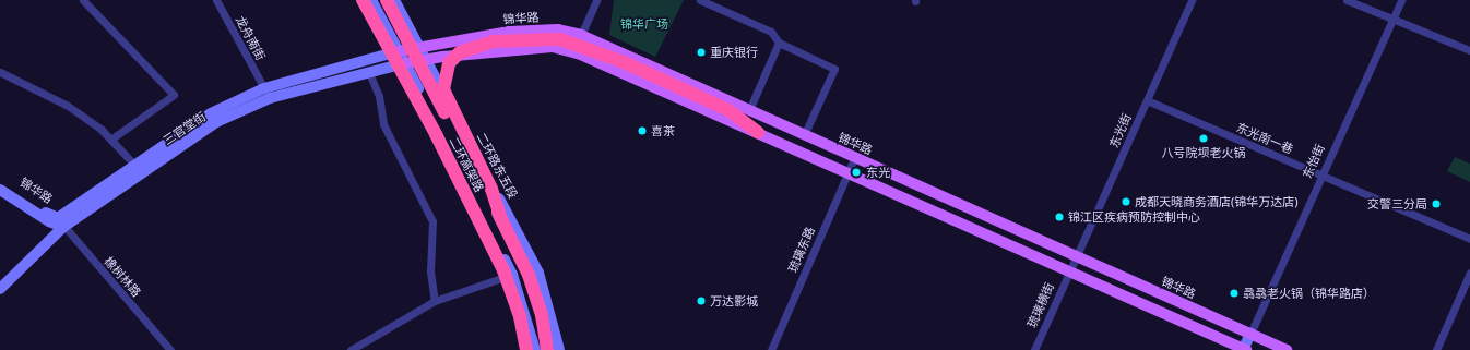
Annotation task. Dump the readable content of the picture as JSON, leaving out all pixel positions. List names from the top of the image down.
{
  "streets": {
    "highway": ["二环高架路"],
    "main road": ["锦华路", "三官堂街", "二环路东五段"],
    "street": [
      "龙舟南街",
      "东光街",
      "东光南一巷",
      "东怡街",
      "琉璃东路",
      "橡树林路",
      "琉璃横街"
    ]
  },
  "crossings": [
    ["锦华路", "三官堂街"],
    ["锦华路", "东光街"],
    ["锦华路", "东怡街"],
    ["锦华路", "二环路东五段"],
    ["锦华路", "琉璃东路"],
    ["锦华路", "橡树林路"],
    ["龙舟南街", "三官堂街"],
    ["三官堂街", "橡树林路"],
    ["东光街", "东光南一巷"],
    ["东光街", "琉璃横街"],
    ["东光南一巷", "东怡街"]
  ],
  "parks": ["锦华广场"],
  "places": [
    "重庆银行",
    "喜茶",
    "八号院坝老火锅",
    "东光",
    "成都天晓商务酒店(锦华万达店)",
    "交警三分局",
    "锦江区疾病预防控制中心",
    "骉骉老火锅（锦华路店）",
    "万达影城"
  ]
}
